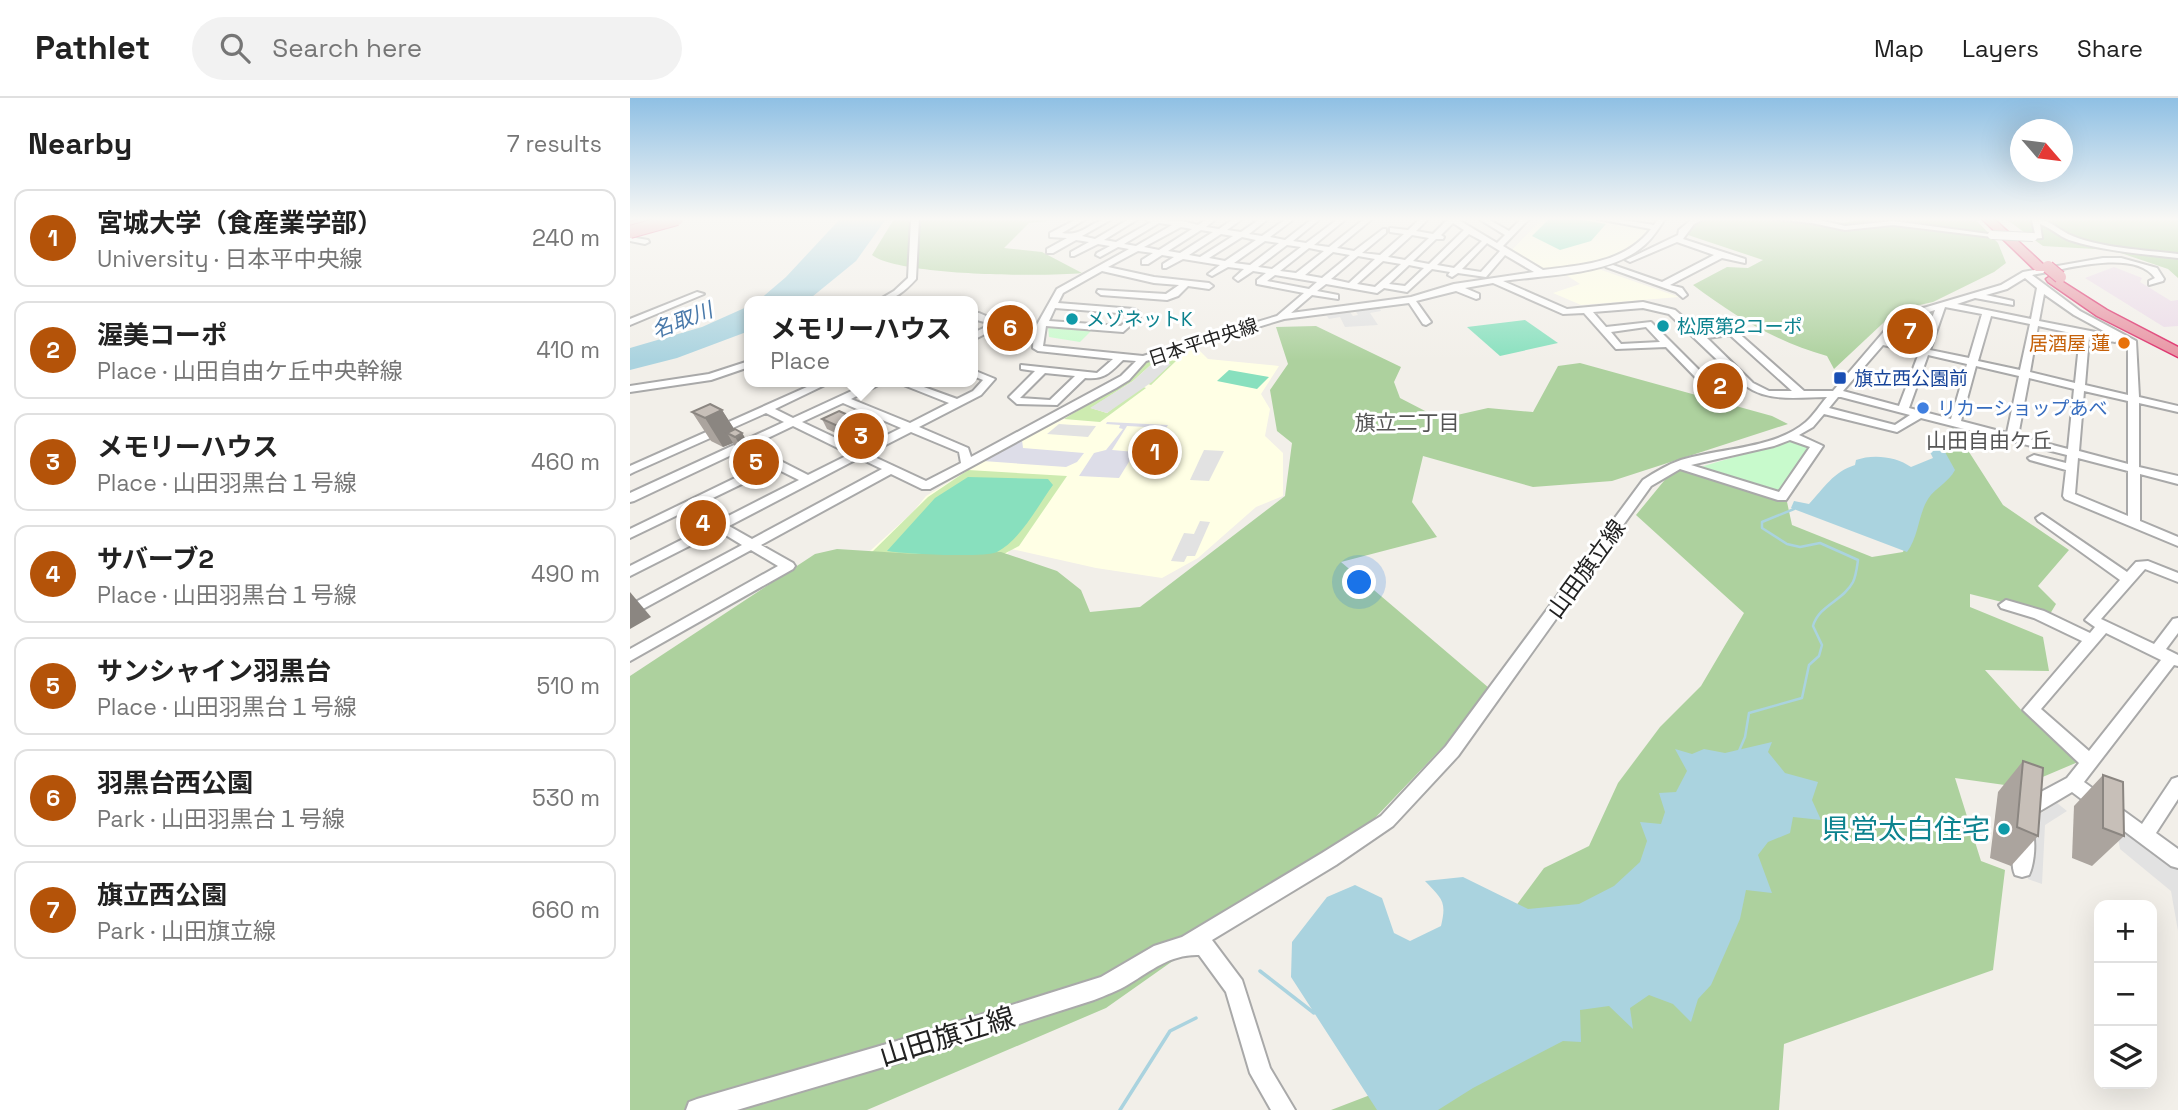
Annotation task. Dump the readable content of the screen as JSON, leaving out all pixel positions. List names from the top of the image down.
{
  "streets": {
    "street": ["日本平中央線", "山田旗立線"]
  },
  "districts": ["旗立二丁目", "山田自由ケ丘"],
  "water": ["名取川"],
  "places": {
    "other": [
      "メゾネットK",
      "松原第2コーポ",
      "居酒屋 蓮",
      "リカーショップあべ",
      "県営太白住宅"
    ],
    "transit": ["旗立西公園前"]
  },
  "north": "bottom right",
  "page": {
    "header": "Pathlet",
    "search": "Search here",
    "nav": ["Map", "Layers", "Share"],
    "heading": ["Nearby", "7 results"],
    "list": [
      {
        "mark": "1",
        "name": "宮城大学（食産業学部）",
        "note": "University · 日本平中央線",
        "value": "240 m"
      },
      {
        "mark": "2",
        "name": "渥美コーポ",
        "note": "Place · 山田自由ケ丘中央幹線",
        "value": "410 m"
      },
      {
        "mark": "3",
        "name": "メモリーハウス",
        "note": "Place · 山田羽黒台１号線",
        "value": "460 m"
      },
      {
        "mark": "4",
        "name": "サバーブ2",
        "note": "Place · 山田羽黒台１号線",
        "value": "490 m"
      },
      {
        "mark": "5",
        "name": "サンシャイン羽黒台",
        "note": "Place · 山田羽黒台１号線",
        "value": "510 m"
      },
      {
        "mark": "6",
        "name": "羽黒台西公園",
        "note": "Park · 山田羽黒台１号線",
        "value": "530 m"
      },
      {
        "mark": "7",
        "name": "旗立西公園",
        "note": "Park · 山田旗立線",
        "value": "660 m"
      }
    ],
    "popup": ["メモリーハウス", "Place"],
    "pins": [
      "6",
      "7",
      "2",
      "3",
      "1",
      "5",
      "4"
    ],
    "map_buttons": ["+", "−"]
  }
}
